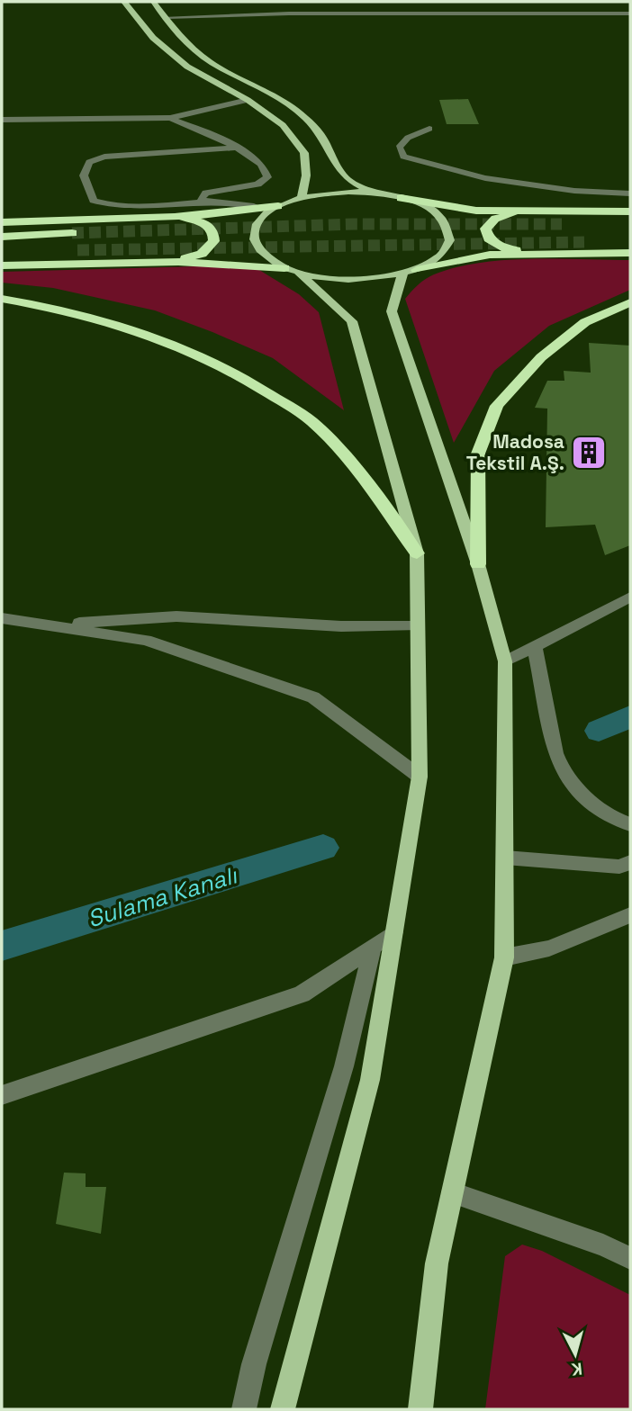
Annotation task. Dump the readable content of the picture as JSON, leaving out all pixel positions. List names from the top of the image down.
{
  "water": ["Sulama Kanalı"],
  "places": {
    "building": ["Madosa Tekstil A.Ş."]
  },
  "north": "bottom"
}
